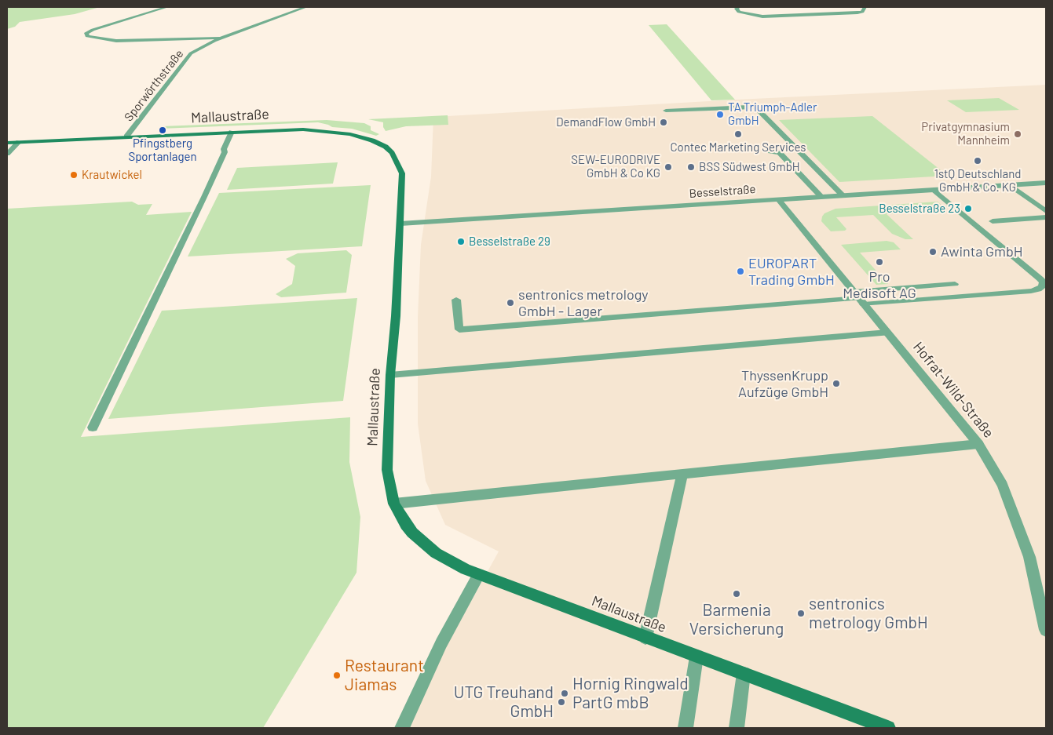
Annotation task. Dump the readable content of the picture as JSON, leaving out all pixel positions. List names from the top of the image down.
{
  "streets": {
    "street": [
      "Sporwörthstraße",
      "Mallaustraße",
      "Besselstraße",
      "Hofrat-Wild-Straße"
    ]
  },
  "crossings": [
    ["Sporwörthstraße", "Mallaustraße"],
    ["Mallaustraße", "Besselstraße"],
    ["Besselstraße", "Hofrat-Wild-Straße"]
  ],
  "places": [
    "TA Triumph-Adler GmbH",
    "DemandFlow GmbH",
    "Pfingstberg Sportanlagen",
    "Contec Marketing Services",
    "Privatgymnasium Mannheim",
    "1stQ Deutschland GmbH & Co. KG",
    "SEW-EURODRIVE GmbH & Co KG",
    "BSS Südwest GmbH",
    "Krautwickel",
    "Besselstraße 23",
    "Besselstraße 29",
    "Awinta GmbH",
    "Pro Medisoft AG",
    "EUROPART Trading GmbH",
    "sentronics metrology GmbH - Lager",
    "ThyssenKrupp Aufzüge GmbH",
    "Barmenia Versicherung",
    "sentronics metrology GmbH",
    "Restaurant Jiamas",
    "Hornig Ringwald PartG mbB",
    "UTG Treuhand GmbH"
  ]
}
